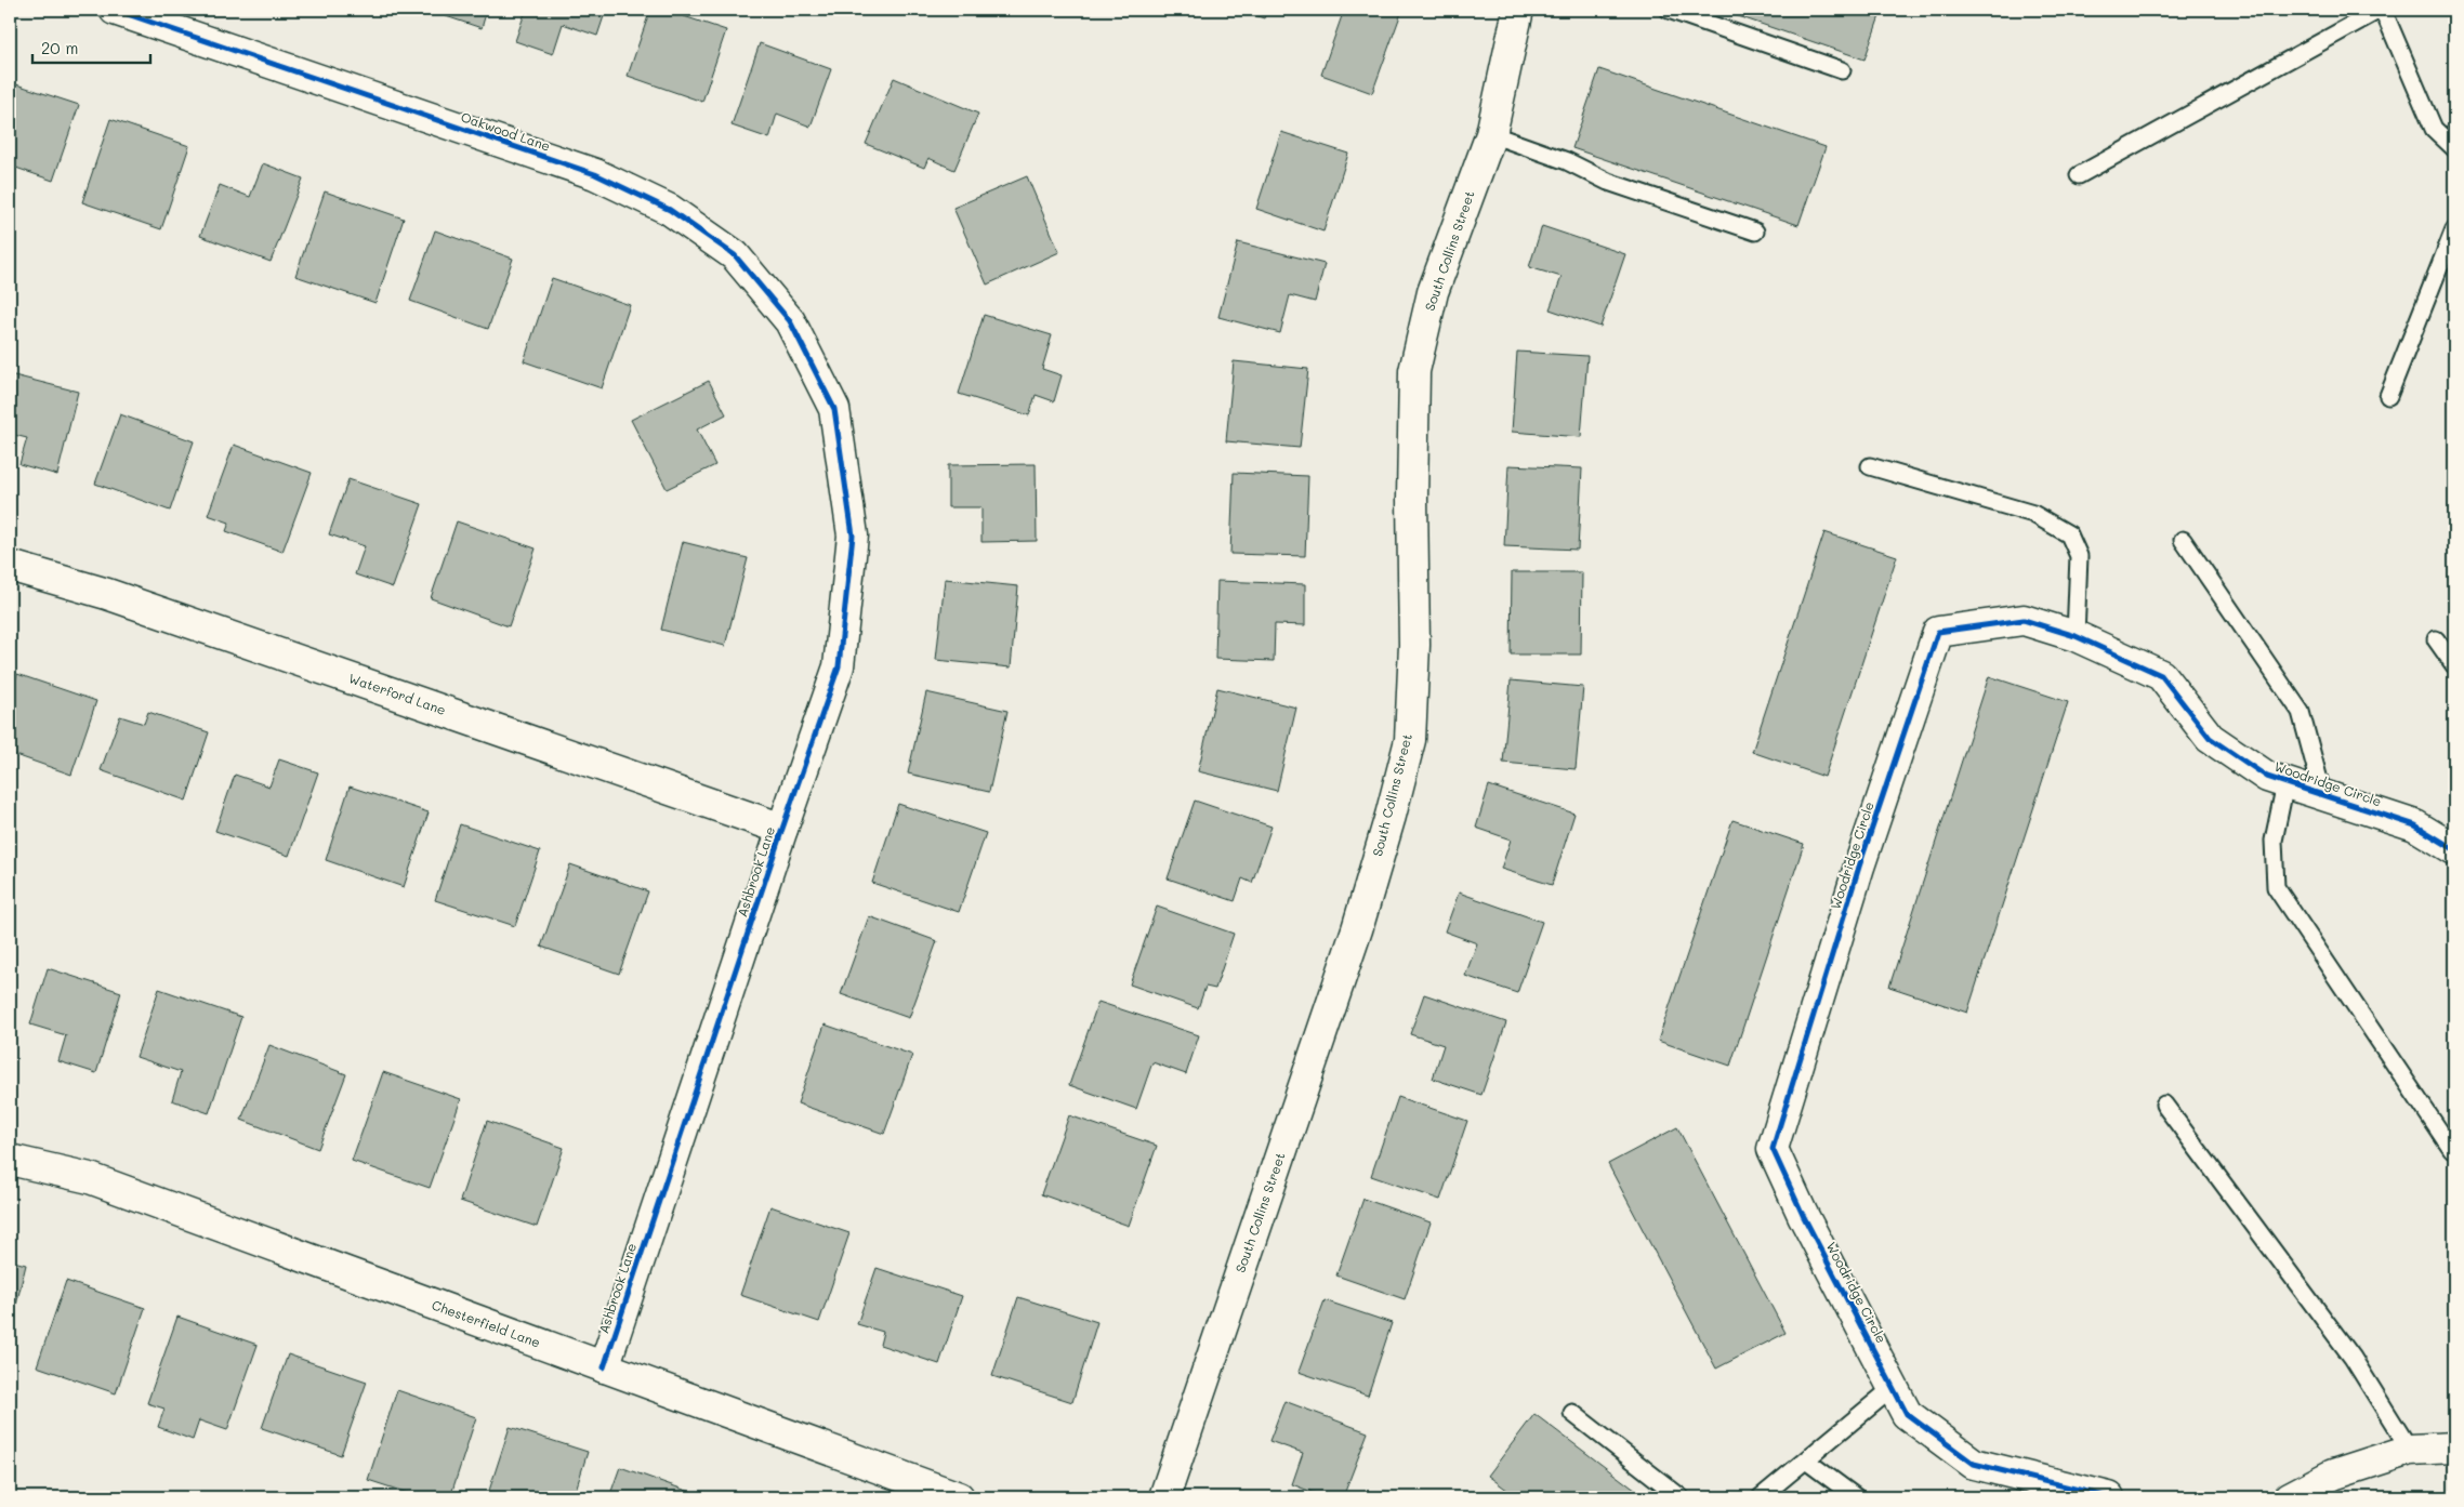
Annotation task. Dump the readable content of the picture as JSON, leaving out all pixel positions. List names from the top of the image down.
{
  "streets": {
    "street": [
      "Oakwood Lane",
      "South Collins Street",
      "Waterford Lane",
      "Woodridge Circle",
      "Ashbrook Lane",
      "Chesterfield Lane"
    ]
  },
  "crossings": [
    ["Oakwood Lane", "Ashbrook Lane"],
    ["Waterford Lane", "Ashbrook Lane"],
    ["Ashbrook Lane", "Chesterfield Lane"]
  ],
  "scale_bar": "20 m"
}
